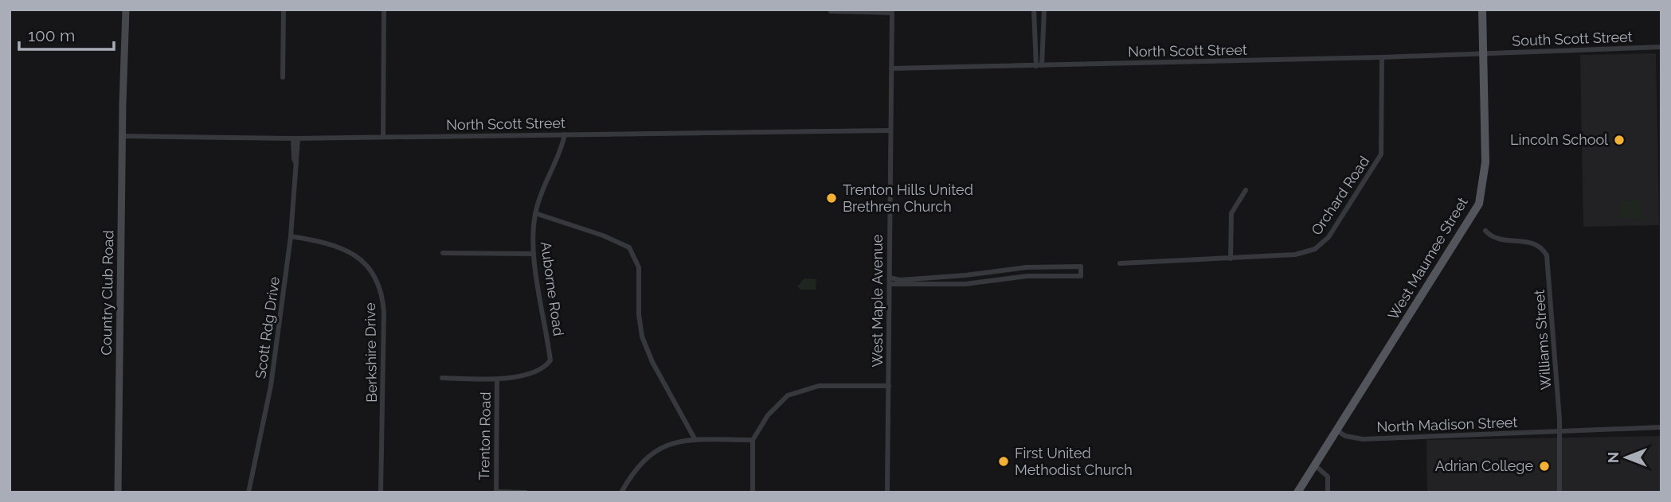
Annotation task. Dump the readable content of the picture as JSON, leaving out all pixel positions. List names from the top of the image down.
{
  "streets": {
    "main road": ["West Maumee Street"],
    "street": [
      "South Scott Street",
      "North Scott Street",
      "Orchard Road",
      "Auborne Road",
      "Country Club Road",
      "West Maple Avenue",
      "Scott Rdg Drive",
      "Williams Street",
      "Berkshire Drive",
      "North Madison Street",
      "Trenton Road"
    ]
  },
  "crossings": [
    ["South Scott Street", "North Scott Street"],
    ["South Scott Street", "West Maumee Street"],
    ["North Scott Street", "Orchard Road"],
    ["North Scott Street", "West Maumee Street"],
    ["North Scott Street", "Auborne Road"],
    ["North Scott Street", "Country Club Road"],
    ["North Scott Street", "West Maple Avenue"],
    ["North Scott Street", "Scott Rdg Drive"],
    ["West Maumee Street", "North Madison Street"],
    ["Auborne Road", "Trenton Road"],
    ["Scott Rdg Drive", "Berkshire Drive"],
    ["Williams Street", "North Madison Street"]
  ],
  "places": [
    "Lincoln School",
    "Trenton Hills United Brethren Church",
    "First United Methodist Church",
    "Adrian College"
  ],
  "scale_bar": "100 m",
  "north": "left"
}
